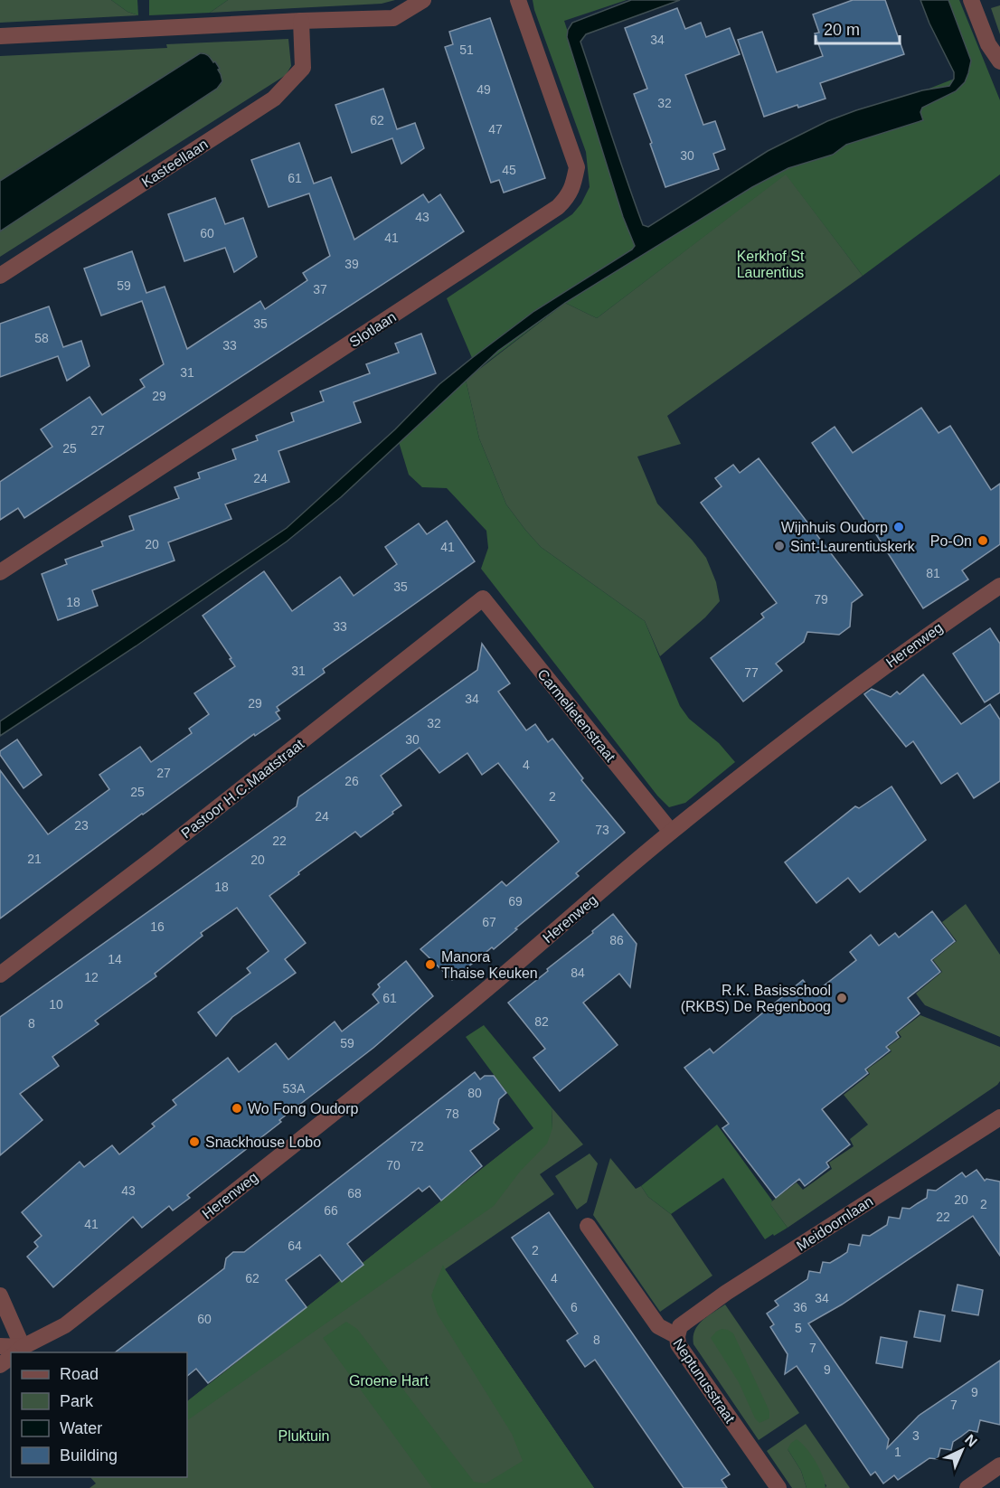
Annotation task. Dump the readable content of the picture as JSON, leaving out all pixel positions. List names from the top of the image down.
{
  "streets": {
    "street": [
      "Kasteellaan",
      "Slotlaan",
      "Herenweg",
      "Carmelietenstraat",
      "Pastoor H.C.Maatstraat",
      "Meidoornlaan",
      "Neptunusstraat"
    ]
  },
  "crossings": [
    ["Herenweg", "Carmelietenstraat"],
    ["Carmelietenstraat", "Pastoor H.C.Maatstraat"],
    ["Meidoornlaan", "Neptunusstraat"]
  ],
  "parks": ["Kerkhof St Laurentius", "Groene Hart", "Pluktuin"],
  "places": [
    "Wijnhuis Oudorp",
    "Po-On",
    "Sint-Laurentiuskerk",
    "Manora Thaise Keuken",
    "R.K. Basisschool (RKBS) De Regenboog",
    "Wo Fong Oudorp",
    "Snackhouse Lobo"
  ],
  "house_numbers": [
    "34",
    "51",
    "49",
    "32",
    "62",
    "47",
    "30",
    "45",
    "61",
    "43",
    "60",
    "41",
    "39",
    "59",
    "37",
    "35",
    "58",
    "33",
    "31",
    "29",
    "27",
    "25",
    "24",
    "20",
    "41",
    "81",
    "35",
    "79",
    "18",
    "33",
    "31",
    "77",
    "34",
    "29",
    "32",
    "30",
    "4",
    "27",
    "26",
    "25",
    "2",
    "24",
    "23",
    "73",
    "22",
    "21",
    "20",
    "18",
    "69",
    "67",
    "16",
    "86",
    "14",
    "84",
    "12",
    "61",
    "10",
    "82",
    "8",
    "59",
    "53A",
    "80",
    "78",
    "72",
    "70",
    "43",
    "68",
    "20",
    "2",
    "66",
    "22",
    "41",
    "64",
    "2",
    "62",
    "4",
    "34",
    "6",
    "36",
    "60",
    "5",
    "8",
    "7",
    "9",
    "9",
    "7",
    "3",
    "1"
  ],
  "legend": [
    "Road",
    "Park",
    "Water",
    "Building"
  ],
  "scale_bar": "20 m",
  "north": "top right"
}
